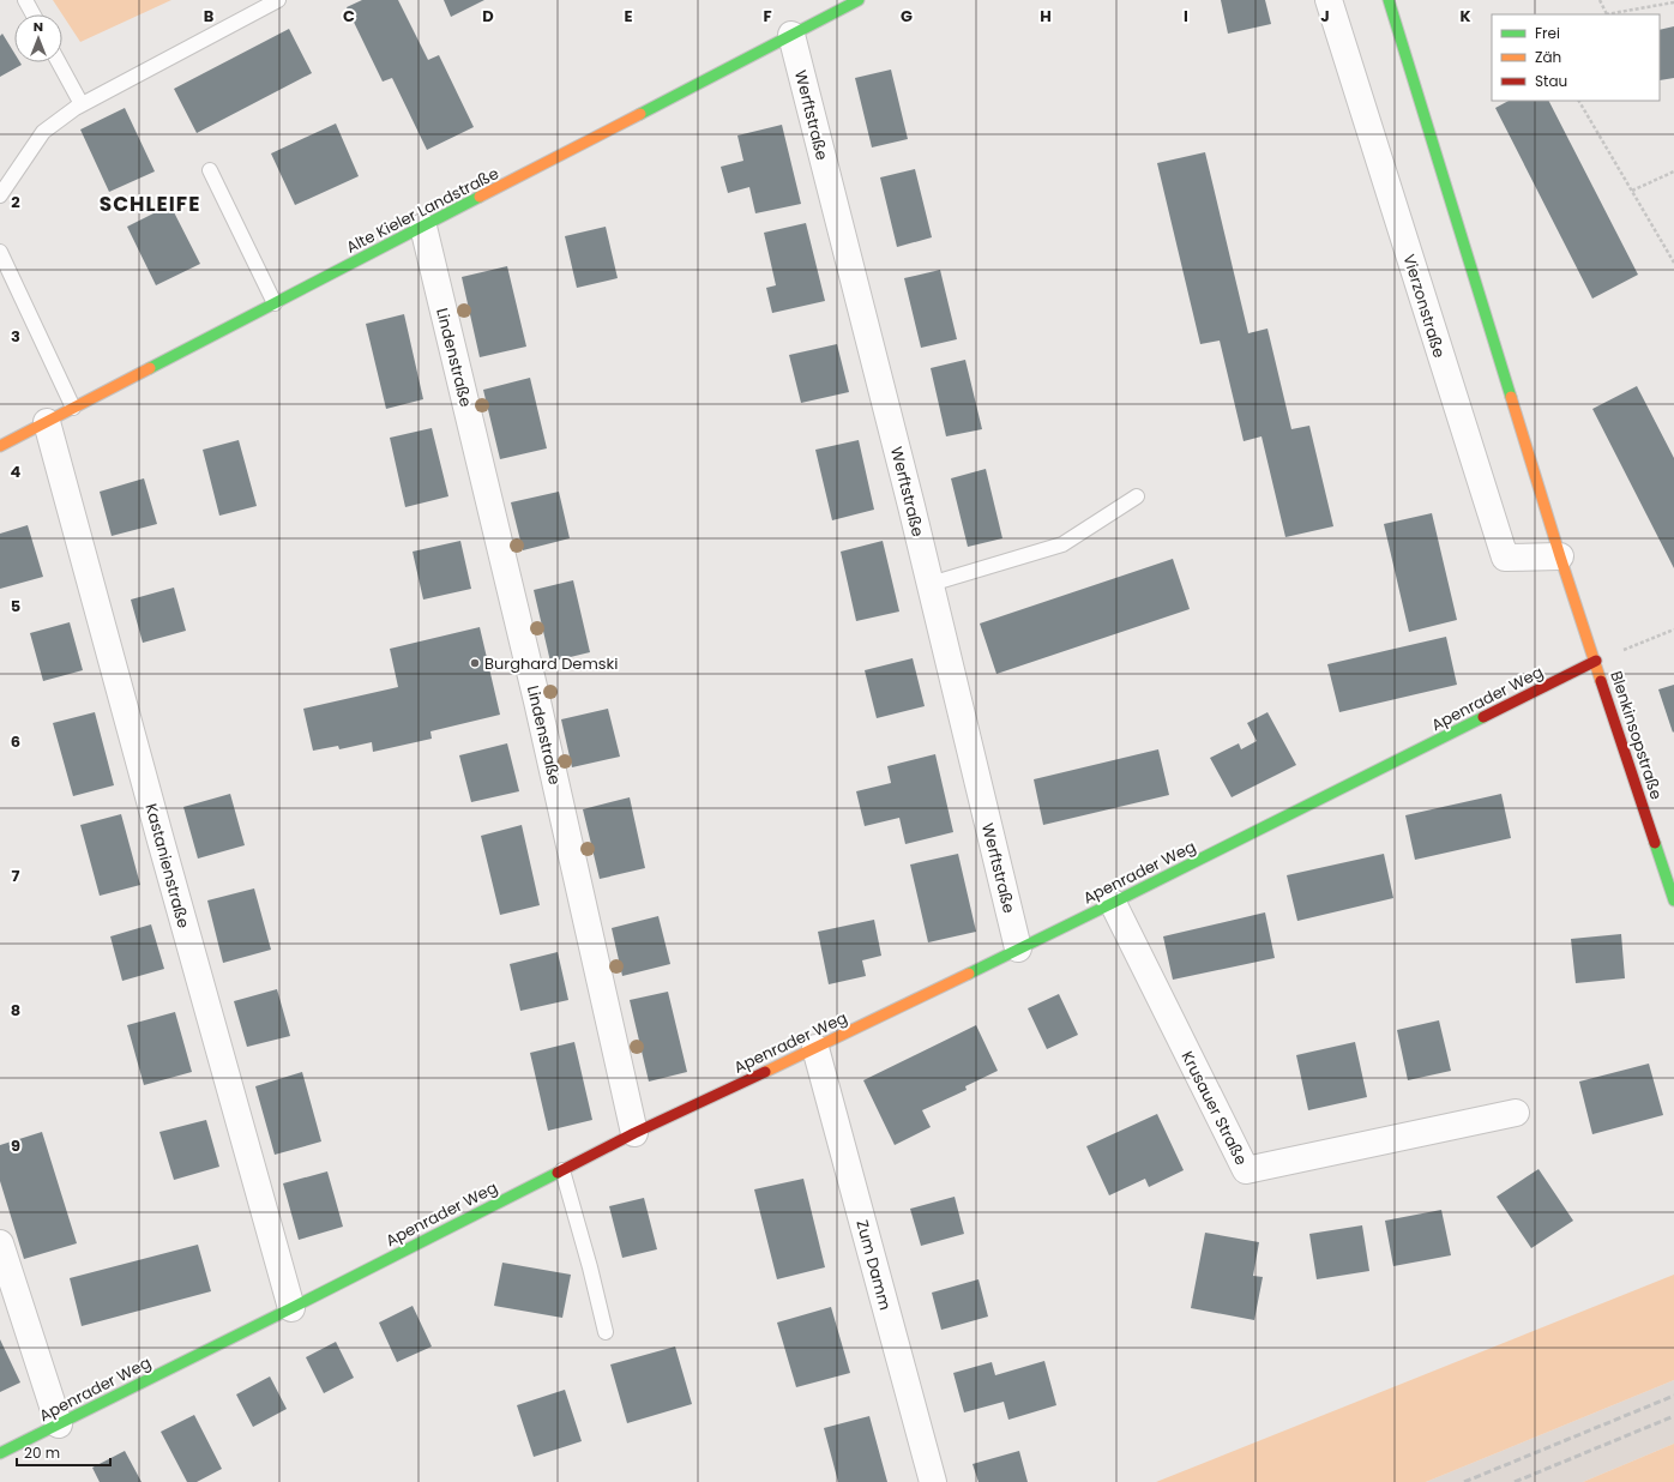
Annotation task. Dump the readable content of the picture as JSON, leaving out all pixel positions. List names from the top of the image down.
{
  "streets": {
    "street": [
      "Werftstraße",
      "Alte Kieler Landstraße",
      "Vierzonstraße",
      "Lindenstraße",
      "Apenrader Weg",
      "Blenkinsopstraße",
      "Kastanienstraße",
      "Krusauer Straße",
      "Zum Damm"
    ]
  },
  "crossings": [
    ["Werftstraße", "Alte Kieler Landstraße"],
    ["Werftstraße", "Apenrader Weg"],
    ["Alte Kieler Landstraße", "Lindenstraße"],
    ["Alte Kieler Landstraße", "Kastanienstraße"],
    ["Lindenstraße", "Apenrader Weg"],
    ["Apenrader Weg", "Blenkinsopstraße"],
    ["Apenrader Weg", "Kastanienstraße"],
    ["Apenrader Weg", "Krusauer Straße"],
    ["Apenrader Weg", "Zum Damm"]
  ],
  "districts": ["SCHLEIFE"],
  "places": ["Burghard Demski"],
  "legend": ["Frei", "Zäh", "Stau"],
  "scale_bar": "20 m",
  "north": "top",
  "grid": {
    "columns": [
      "B",
      "C",
      "D",
      "E",
      "F",
      "G",
      "H",
      "I",
      "J",
      "K"
    ],
    "rows": [
      "2",
      "3",
      "4",
      "5",
      "6",
      "7",
      "8",
      "9"
    ]
  }
}
